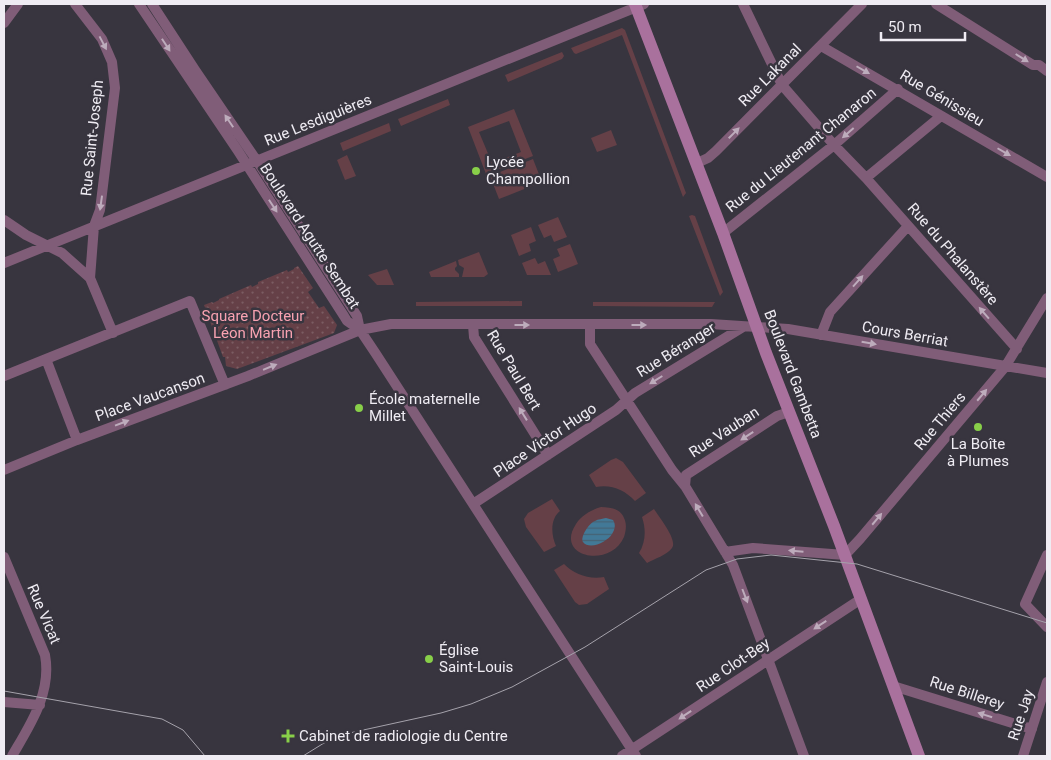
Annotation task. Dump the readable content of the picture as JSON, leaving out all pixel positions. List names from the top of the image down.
{
  "streets": {
    "street": [
      "Rue Lakanal",
      "Rue Génissieu",
      "Rue Lesdiguières",
      "Rue Saint-Joseph",
      "Rue du Lieutenant Chanaron",
      "Boulevard Agutte Sembat",
      "Rue du Phalanstère",
      "Cours Berriat",
      "Rue Béranger",
      "Rue Paul Bert",
      "Boulevard Gambetta",
      "Place Vaucanson",
      "Rue Thiers",
      "Rue Vauban",
      "Place Victor Hugo",
      "Rue Vicat",
      "Rue Clot-Bey",
      "Rue Billerey",
      "Rue Jay"
    ]
  },
  "crossings": [
    ["Rue Lakanal", "Rue Génissieu"],
    ["Rue Lakanal", "Rue du Phalanstère"],
    ["Rue Lakanal", "Boulevard Gambetta"],
    ["Rue Génissieu", "Rue du Lieutenant Chanaron"],
    ["Rue Lesdiguières", "Rue Saint-Joseph"],
    ["Rue Lesdiguières", "Boulevard Agutte Sembat"],
    ["Rue Lesdiguières", "Boulevard Gambetta"],
    ["Rue du Lieutenant Chanaron", "Rue du Phalanstère"],
    ["Rue du Lieutenant Chanaron", "Boulevard Gambetta"],
    ["Boulevard Agutte Sembat", "Cours Berriat"],
    ["Boulevard Agutte Sembat", "Place Victor Hugo"],
    ["Rue du Phalanstère", "Rue Thiers"],
    ["Cours Berriat", "Rue Béranger"],
    ["Cours Berriat", "Rue Paul Bert"],
    ["Cours Berriat", "Boulevard Gambetta"],
    ["Cours Berriat", "Rue Thiers"],
    ["Rue Béranger", "Place Victor Hugo"],
    ["Rue Paul Bert", "Place Victor Hugo"],
    ["Boulevard Gambetta", "Rue Thiers"],
    ["Boulevard Gambetta", "Rue Vauban"],
    ["Boulevard Gambetta", "Rue Clot-Bey"],
    ["Boulevard Gambetta", "Rue Billerey"],
    ["Rue Billerey", "Rue Jay"]
  ],
  "one_way": [
    "Rue Lakanal",
    "Rue Génissieu",
    "Rue Saint-Joseph",
    "Rue du Phalanstère",
    "Cours Berriat",
    "Rue Béranger",
    "Rue Paul Bert",
    "Rue Thiers",
    "Rue Vauban",
    "Rue Clot-Bey",
    "Rue Billerey"
  ],
  "parks": ["Square Docteur Léon Martin"],
  "places": {
    "other": [
      "Lycée Champollion",
      "École maternelle Millet",
      "La Boîte à Plumes",
      "Église Saint-Louis"
    ],
    "health": ["Cabinet de radiologie du Centre"]
  },
  "scale_bar": "50 m"
}
